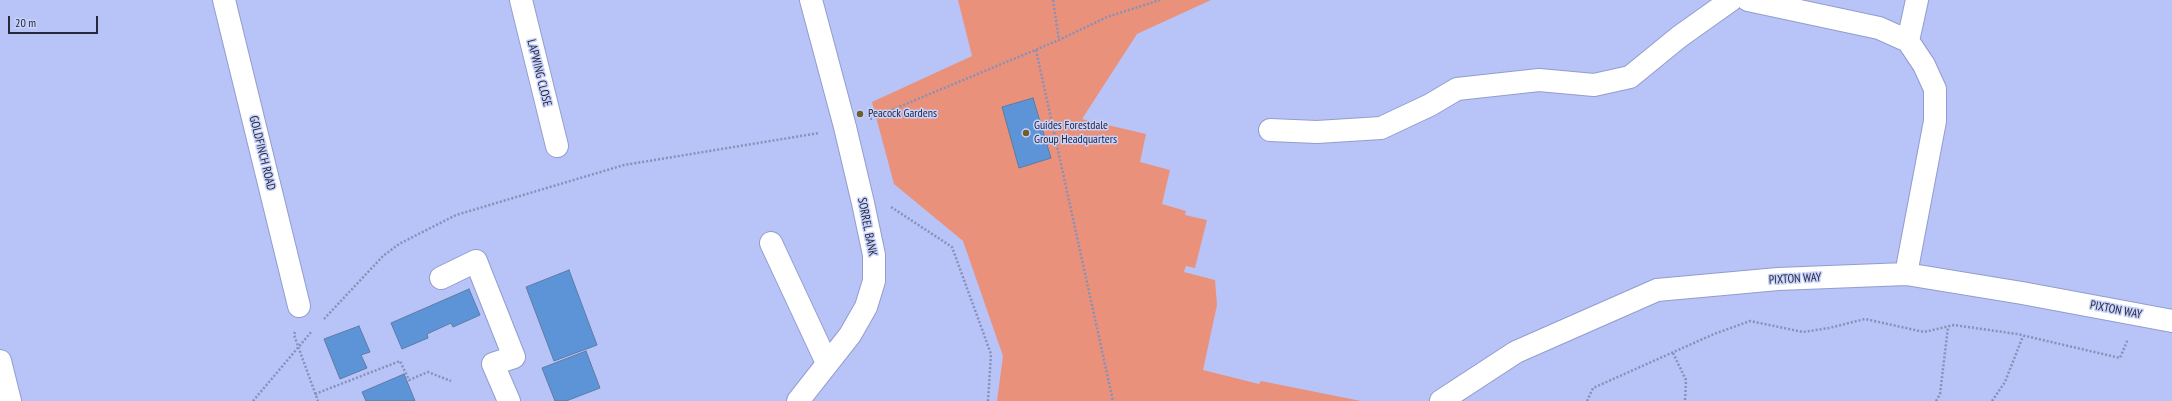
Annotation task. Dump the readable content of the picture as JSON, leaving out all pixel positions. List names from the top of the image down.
{
  "streets": {
    "street": [
      "LAPWING CLOSE",
      "GOLDFINCH ROAD",
      "SORREL BANK",
      "PIXTON WAY"
    ]
  },
  "places": ["Peacock Gardens", "Guides Forestdale Group Headquarters"],
  "scale_bar": "20 m"
}
